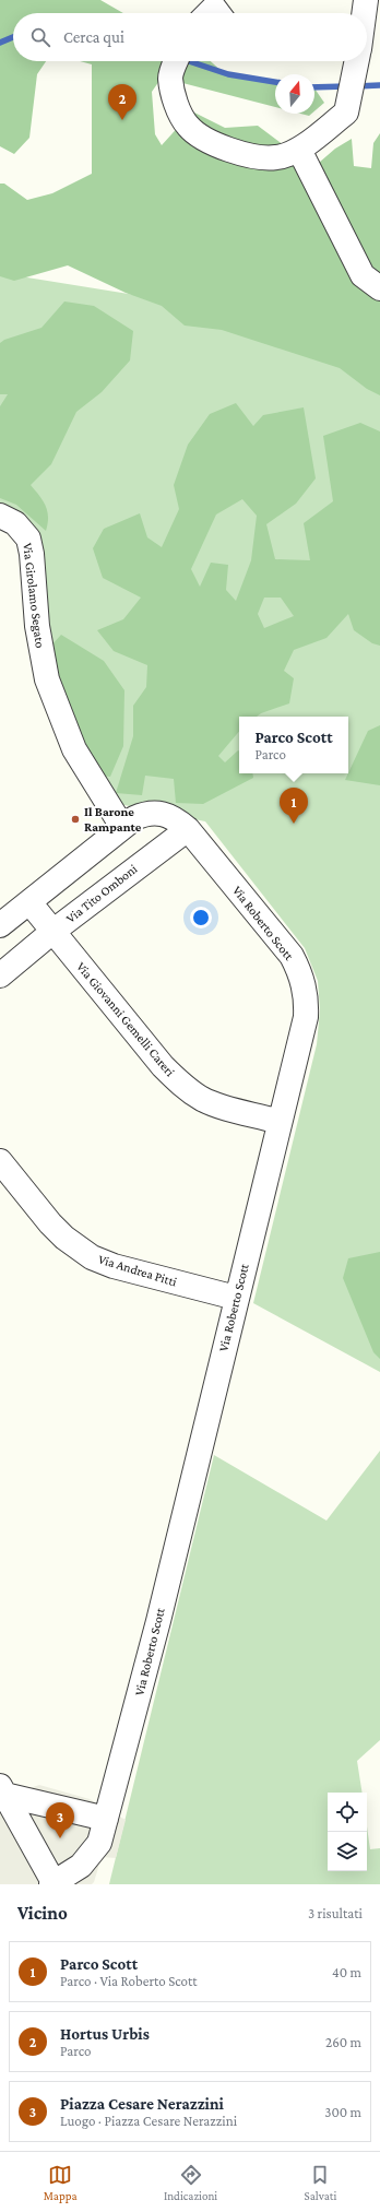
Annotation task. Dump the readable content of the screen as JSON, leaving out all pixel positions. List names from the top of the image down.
{
  "streets": {
    "street": [
      "Via Girolamo Segato",
      "Via Tito Omboni",
      "Via Roberto Scott",
      "Via Giovanni Gemelli Careri",
      "Via Andrea Pitti"
    ]
  },
  "crossings": [
    ["Via Girolamo Segato", "Via Roberto Scott"],
    ["Via Tito Omboni", "Via Roberto Scott"],
    ["Via Tito Omboni", "Via Giovanni Gemelli Careri"],
    ["Via Roberto Scott", "Via Giovanni Gemelli Careri"],
    ["Via Roberto Scott", "Via Andrea Pitti"]
  ],
  "places": ["Il Barone Rampante"],
  "north": "top",
  "page": {
    "search": "Cerca qui",
    "pins": ["2", "1", "3"],
    "popup": ["Parco Scott", "Parco"],
    "heading": ["Vicino", "3 risultati"],
    "list": [
      {
        "mark": "1",
        "name": "Parco Scott",
        "note": "Parco · Via Roberto Scott",
        "value": "40 m"
      },
      {
        "mark": "2",
        "name": "Hortus Urbis",
        "note": "Parco",
        "value": "260 m"
      },
      {
        "mark": "3",
        "name": "Piazza Cesare Nerazzini",
        "note": "Luogo · Piazza Cesare Nerazzini",
        "value": "300 m"
      }
    ],
    "nav": ["Mappa", "Indicazioni", "Salvati"]
  }
}
